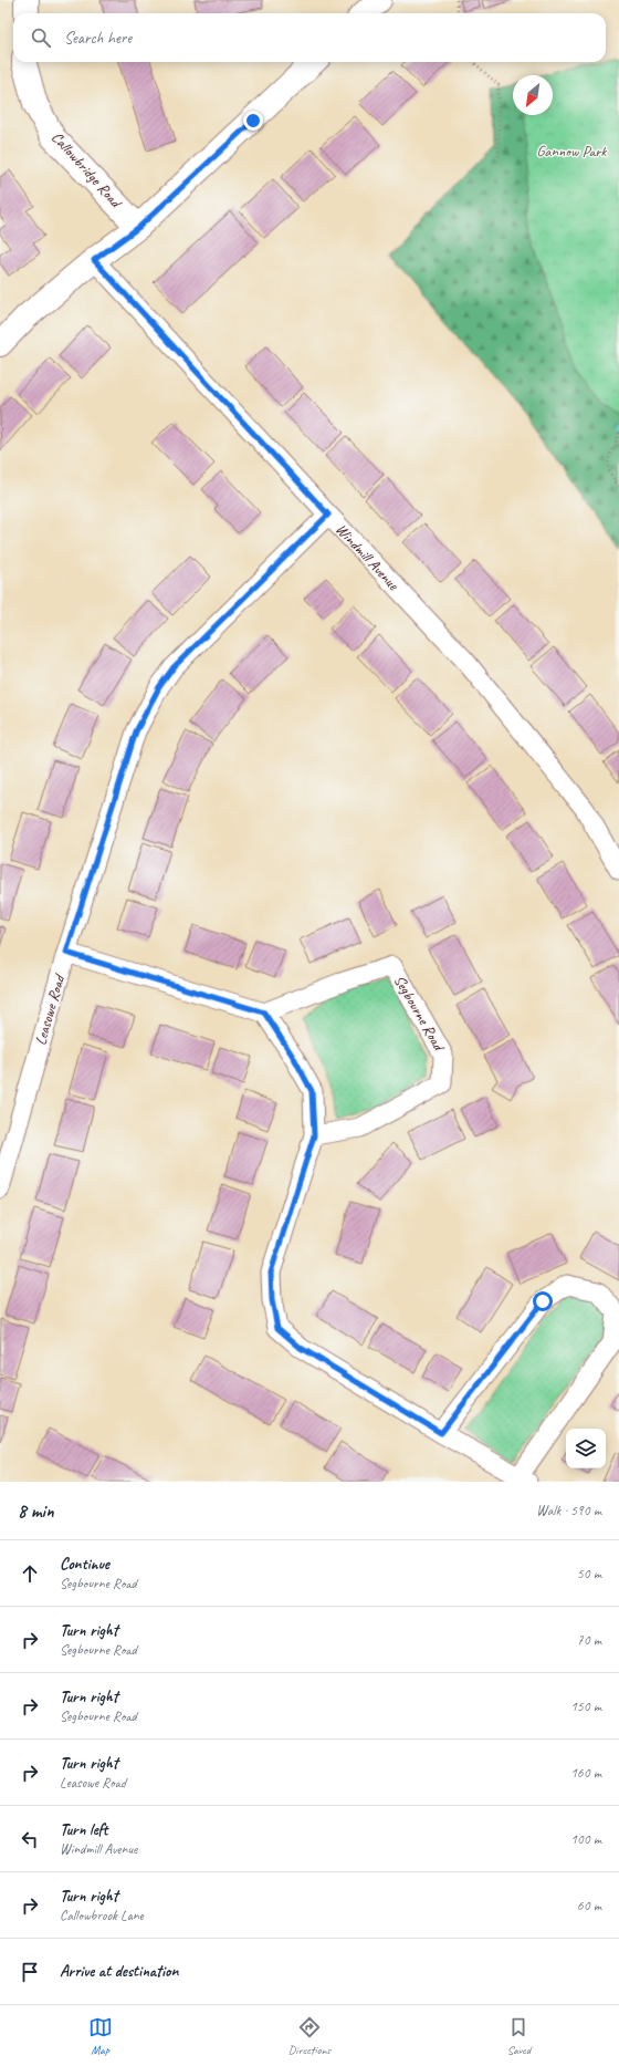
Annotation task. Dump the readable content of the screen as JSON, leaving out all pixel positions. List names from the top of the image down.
{
  "streets": {
    "street": [
      "Callowbridge Road",
      "Windmill Avenue",
      "Leasowe Road",
      "Segbourne Road"
    ]
  },
  "crossings": [
    ["Windmill Avenue", "Leasowe Road"]
  ],
  "parks": ["Gannow Park"],
  "north": "bottom left",
  "page": {
    "search": "Search here",
    "heading": ["8 min", "Walk · 590 m"],
    "list": [
      ["Continue", "Segbourne Road", "50 m"],
      ["Turn right", "Segbourne Road", "70 m"],
      ["Turn right", "Segbourne Road", "150 m"],
      ["Turn right", "Leasowe Road", "160 m"],
      ["Turn left", "Windmill Avenue", "100 m"],
      ["Turn right", "Callowbrook Lane", "60 m"],
      "Arrive at destination"
    ],
    "nav": ["Map", "Directions", "Saved"]
  }
}
